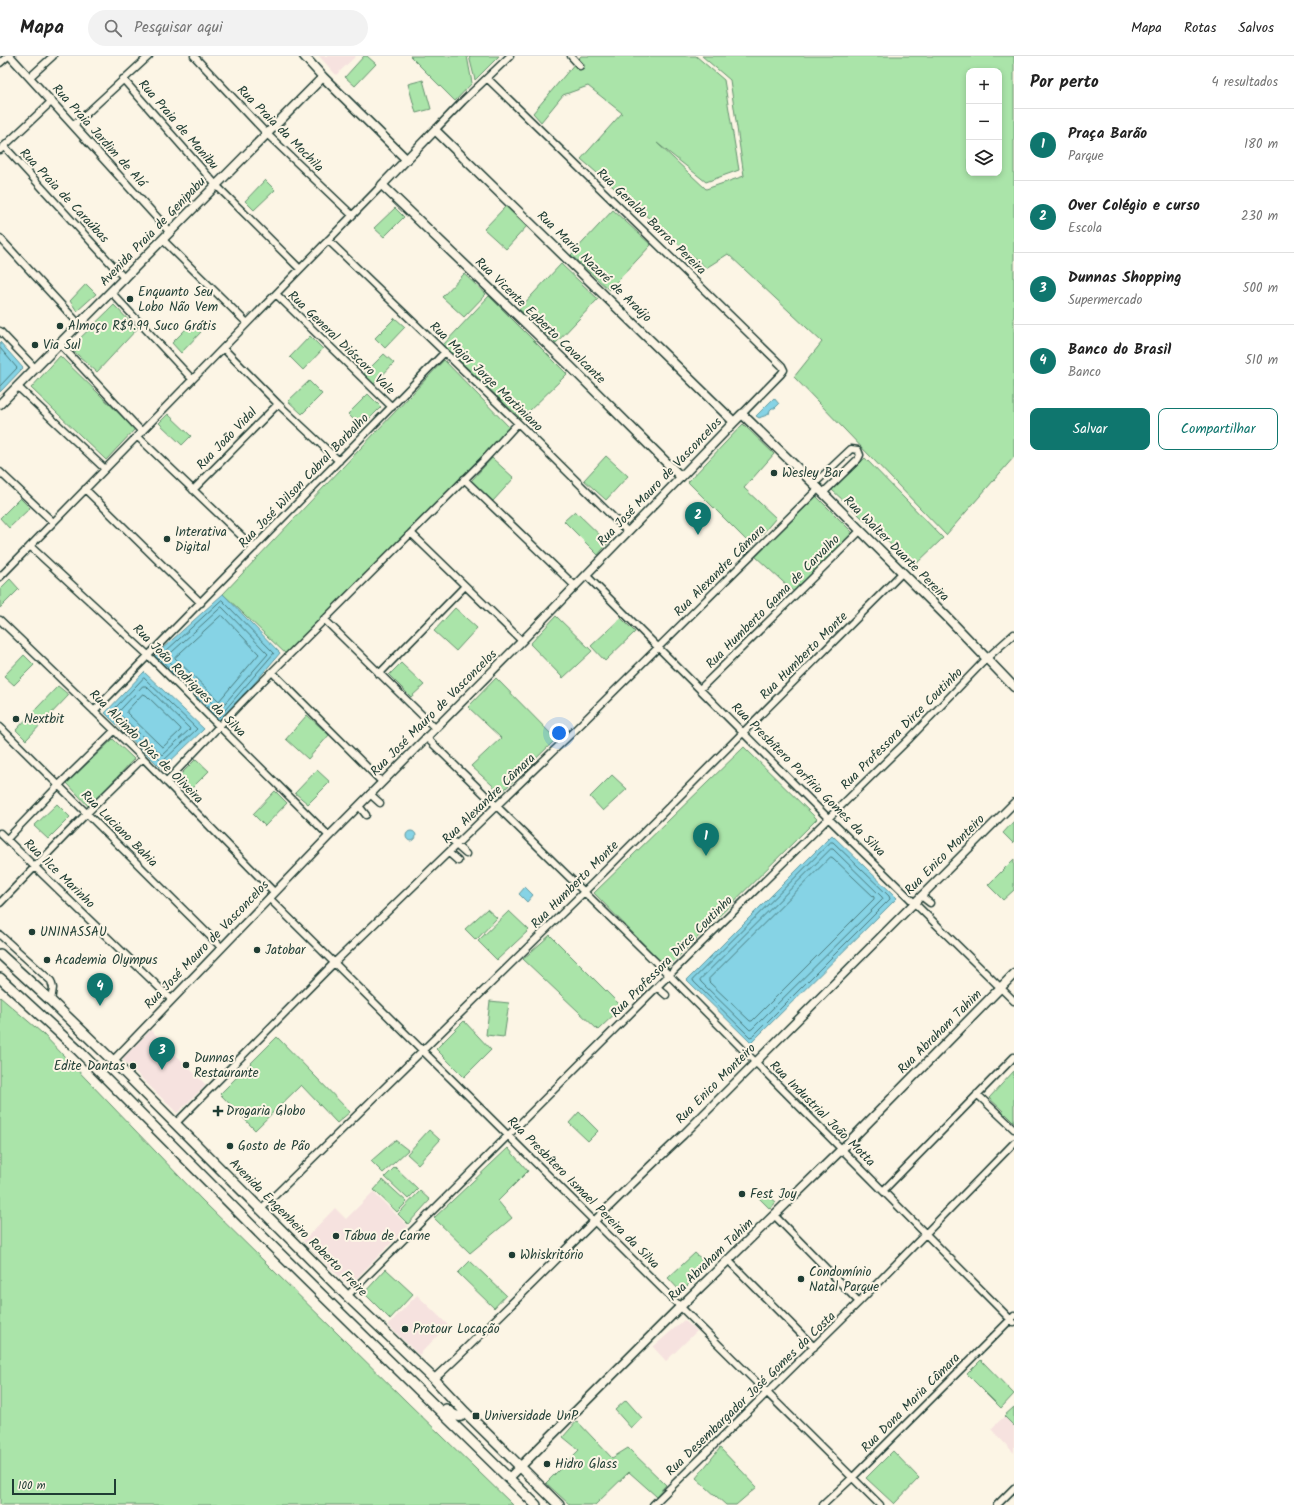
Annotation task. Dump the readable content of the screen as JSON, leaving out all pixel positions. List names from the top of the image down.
{
  "streets": {
    "main road": [
      "Avenida Praia de Genipabu",
      "Rua Maria Nazaré de Araújo",
      "Rua Vicente Egberto Cavalcante",
      "Rua José Mauro de Vasconcelos",
      "Rua Walter Duarte Pereira",
      "Rua Abraham Tahim",
      "Avenida Engenheiro Roberto Freire"
    ],
    "street": [
      "Rua Praia de Manibu",
      "Rua Praia da Mochila",
      "Rua Praia Jardim de Alá",
      "Rua Praia de Caraúbas",
      "Rua Geraldo Barros Pereira",
      "Rua General Dióscoro Vale",
      "Rua Major Jorge Martiniano",
      "Rua João Vidal",
      "Rua José Wilson Cabral Barbalho",
      "Rua Alexandre Câmara",
      "Rua Humberto Gama de Carvalho",
      "Rua Humberto Monte",
      "Rua João Rodrigues da Silva",
      "Rua Professora Dirce Coutinho",
      "Rua Alcindo Dias de Oliveira",
      "Rua Presbítero Porfírio Gomes da Silva",
      "Rua Luciano Bahia",
      "Rua Enico Monteiro",
      "Rua Ilce Marinho",
      "Rua Industrial João Motta",
      "Rua Presbítero Ismael Pereira da Silva",
      "Rua Desembargador José Gomes da Costa",
      "Rua Dona Maria Câmara"
    ]
  },
  "crossings": [
    ["Rua Praia de Manibu", "Avenida Praia de Genipabu"],
    ["Rua Praia da Mochila", "Avenida Praia de Genipabu"],
    ["Rua Praia Jardim de Alá", "Avenida Praia de Genipabu"],
    ["Rua Praia de Caraúbas", "Avenida Praia de Genipabu"],
    ["Rua Geraldo Barros Pereira", "Rua José Mauro de Vasconcelos"],
    ["Rua Maria Nazaré de Araújo", "Rua José Mauro de Vasconcelos"],
    ["Rua Vicente Egberto Cavalcante", "Rua José Mauro de Vasconcelos"],
    ["Rua General Dióscoro Vale", "Rua José Wilson Cabral Barbalho"],
    ["Rua Major Jorge Martiniano", "Rua José Wilson Cabral Barbalho"],
    ["Rua Major Jorge Martiniano", "Rua José Mauro de Vasconcelos"],
    ["Rua José Wilson Cabral Barbalho", "Rua João Rodrigues da Silva"],
    ["Rua José Wilson Cabral Barbalho", "Rua Alcindo Dias de Oliveira"],
    ["Rua José Mauro de Vasconcelos", "Rua Walter Duarte Pereira"],
    ["Rua José Mauro de Vasconcelos", "Rua João Rodrigues da Silva"],
    ["Rua José Mauro de Vasconcelos", "Rua Alcindo Dias de Oliveira"],
    ["Rua José Mauro de Vasconcelos", "Rua Presbítero Porfírio Gomes da Silva"],
    ["Rua José Mauro de Vasconcelos", "Rua Luciano Bahia"],
    ["Rua José Mauro de Vasconcelos", "Rua Ilce Marinho"],
    ["Rua José Mauro de Vasconcelos", "Rua Industrial João Motta"],
    ["Rua José Mauro de Vasconcelos", "Rua Presbítero Ismael Pereira da Silva"],
    ["Rua José Mauro de Vasconcelos", "Avenida Engenheiro Roberto Freire"],
    ["Rua Walter Duarte Pereira", "Rua Alexandre Câmara"],
    ["Rua Walter Duarte Pereira", "Rua Humberto Gama de Carvalho"],
    ["Rua Walter Duarte Pereira", "Rua Humberto Monte"],
    ["Rua Walter Duarte Pereira", "Rua Professora Dirce Coutinho"],
    ["Rua Alexandre Câmara", "Rua Presbítero Porfírio Gomes da Silva"],
    ["Rua Alexandre Câmara", "Rua Industrial João Motta"],
    ["Rua Alexandre Câmara", "Rua Presbítero Ismael Pereira da Silva"],
    ["Rua Alexandre Câmara", "Avenida Engenheiro Roberto Freire"],
    ["Rua Humberto Gama de Carvalho", "Rua Presbítero Porfírio Gomes da Silva"],
    ["Rua Humberto Monte", "Rua Presbítero Porfírio Gomes da Silva"],
    ["Rua Humberto Monte", "Rua Industrial João Motta"],
    ["Rua Humberto Monte", "Rua Presbítero Ismael Pereira da Silva"],
    ["Rua Humberto Monte", "Avenida Engenheiro Roberto Freire"],
    ["Rua Professora Dirce Coutinho", "Rua Presbítero Porfírio Gomes da Silva"],
    ["Rua Professora Dirce Coutinho", "Rua Industrial João Motta"],
    ["Rua Professora Dirce Coutinho", "Rua Presbítero Ismael Pereira da Silva"],
    ["Rua Professora Dirce Coutinho", "Avenida Engenheiro Roberto Freire"],
    ["Rua Alcindo Dias de Oliveira", "Rua Presbítero Ismael Pereira da Silva"],
    ["Rua Presbítero Porfírio Gomes da Silva", "Rua Enico Monteiro"],
    ["Rua Presbítero Porfírio Gomes da Silva", "Rua Abraham Tahim"],
    ["Rua Enico Monteiro", "Rua Industrial João Motta"],
    ["Rua Enico Monteiro", "Rua Presbítero Ismael Pereira da Silva"],
    ["Rua Enico Monteiro", "Avenida Engenheiro Roberto Freire"],
    ["Rua Abraham Tahim", "Rua Industrial João Motta"],
    ["Rua Abraham Tahim", "Rua Presbítero Ismael Pereira da Silva"],
    ["Rua Abraham Tahim", "Avenida Engenheiro Roberto Freire"],
    ["Rua Industrial João Motta", "Rua Desembargador José Gomes da Costa"],
    ["Rua Industrial João Motta", "Rua Dona Maria Câmara"],
    ["Rua Presbítero Ismael Pereira da Silva", "Rua Desembargador José Gomes da Costa"],
    ["Rua Presbítero Ismael Pereira da Silva", "Rua Dona Maria Câmara"]
  ],
  "places": {
    "other": [
      "Enquanto Seu Lobo Não Vem",
      "Almoço R$9.99 Suco Grátis",
      "Via Sul",
      "Wesley Bar",
      "Interativa Digital",
      "Nextbit",
      "UNINASSAU",
      "Jatobar",
      "Academia Olympus",
      "Dunnas Restaurante",
      "Edite Dantas",
      "Gosto de Pão",
      "Fest Joy",
      "Tábua de Carne",
      "Whiskritório",
      "Condomínio Natal Parque",
      "Protour Locação",
      "Hidro Glass"
    ],
    "health": ["Drogaria Globo"],
    "transit": ["Universidade UnP"]
  },
  "scale_bar": "100 m",
  "page": {
    "header": "Mapa",
    "search": "Pesquisar aqui",
    "nav": ["Mapa", "Rotas", "Salvos"],
    "heading": ["Por perto", "4 resultados"],
    "map_buttons": ["+", "−"],
    "list": [
      {
        "mark": "1",
        "name": "Praça Barão",
        "note": "Parque",
        "value": "180 m"
      },
      {
        "mark": "2",
        "name": "Over Colégio e curso",
        "note": "Escola",
        "value": "230 m"
      },
      {
        "mark": "3",
        "name": "Dunnas Shopping",
        "note": "Supermercado",
        "value": "500 m"
      },
      {
        "mark": "4",
        "name": "Banco do Brasil",
        "note": "Banco",
        "value": "510 m"
      }
    ],
    "buttons": ["Salvar", "Compartilhar"],
    "pins": [
      "2",
      "1",
      "4",
      "3"
    ],
    "scale": "100 m"
  }
}
